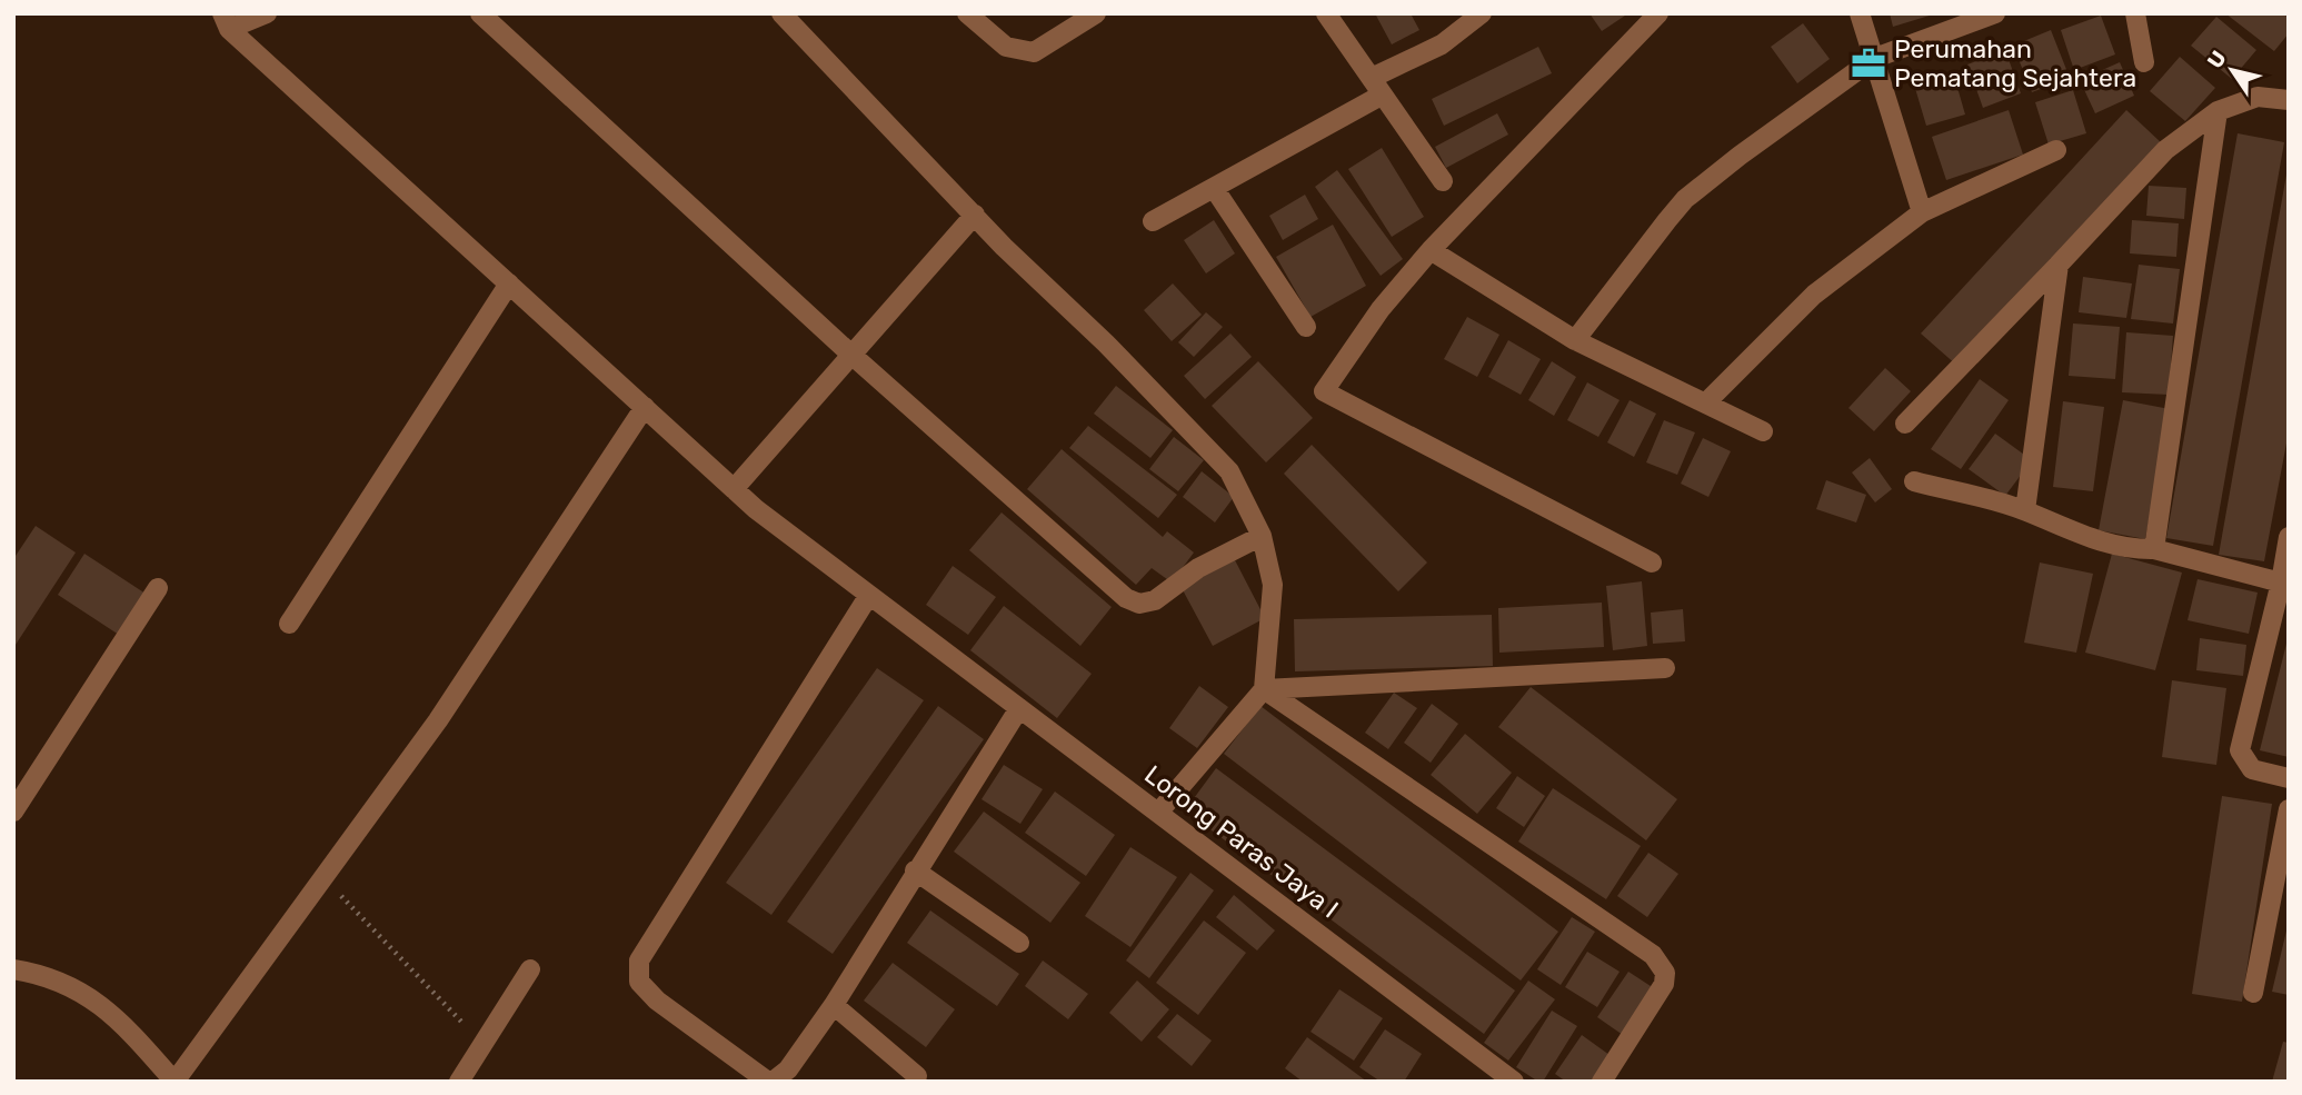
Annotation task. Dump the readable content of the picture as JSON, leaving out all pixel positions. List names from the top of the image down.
{
  "streets": {
    "street": ["Lorong Paras Jaya I"]
  },
  "places": {
    "office": ["Perumahan Pematang Sejahtera"]
  },
  "north": "top left"
}
